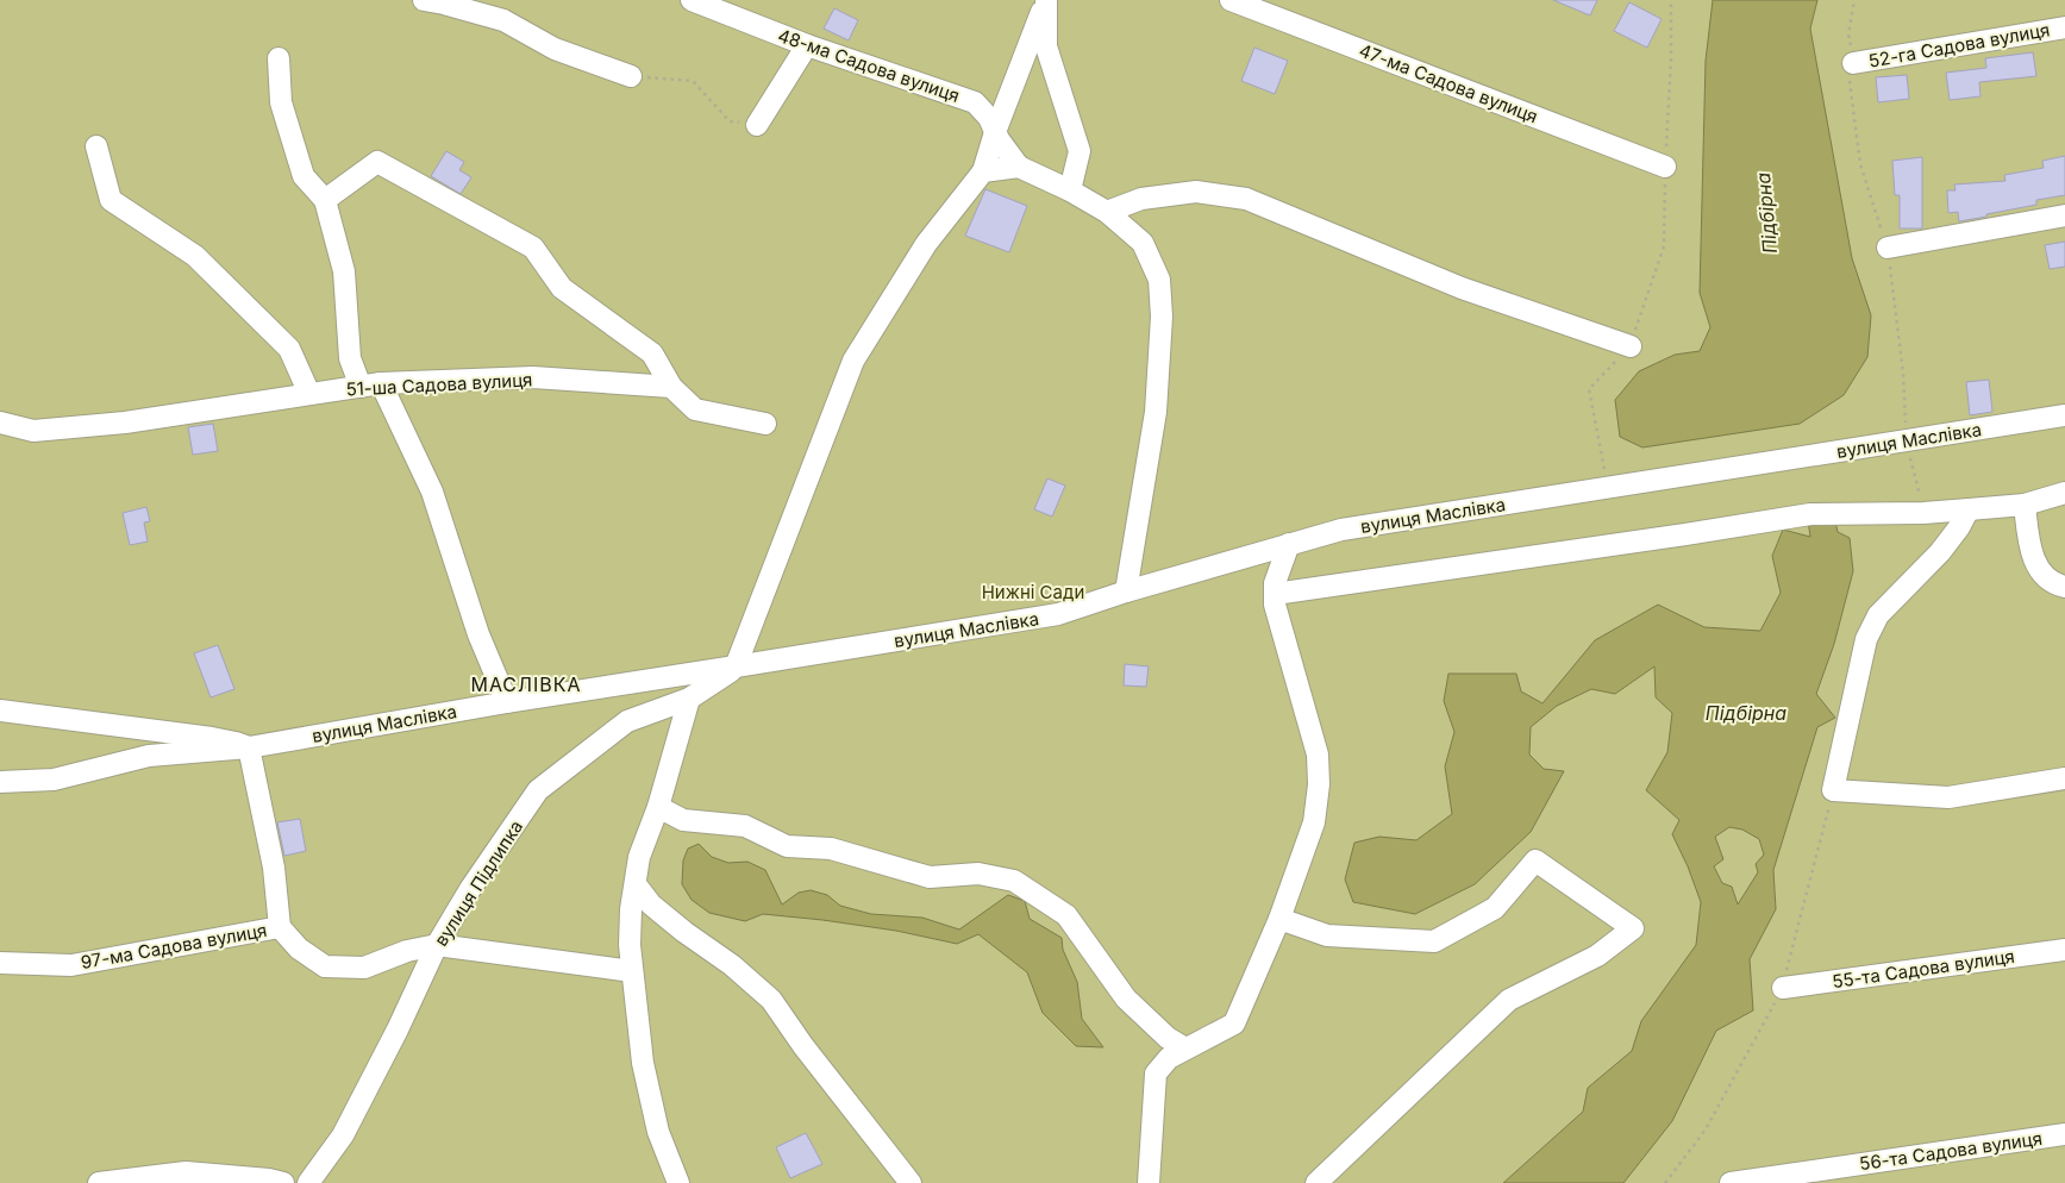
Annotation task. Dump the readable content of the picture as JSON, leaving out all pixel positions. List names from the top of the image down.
{
  "streets": {
    "street": [
      "52-га Садова вулиця",
      "48-ма Садова вулиця",
      "47-ма Садова вулиця",
      "51-ша Садова вулиця",
      "вулиця Маслівка",
      "вулиця Підлипка",
      "97-ма Садова вулиця",
      "55-та Садова вулиця",
      "56-та Садова вулиця"
    ]
  },
  "crossings": [
    ["вулиця Маслівка", "вулиця Підлипка"],
    ["вулиця Підлипка", "97-ма Садова вулиця"]
  ],
  "districts": ["МАСЛІВКА"],
  "water": ["Підбірна"],
  "parks": ["Нижні Сади"]
}
